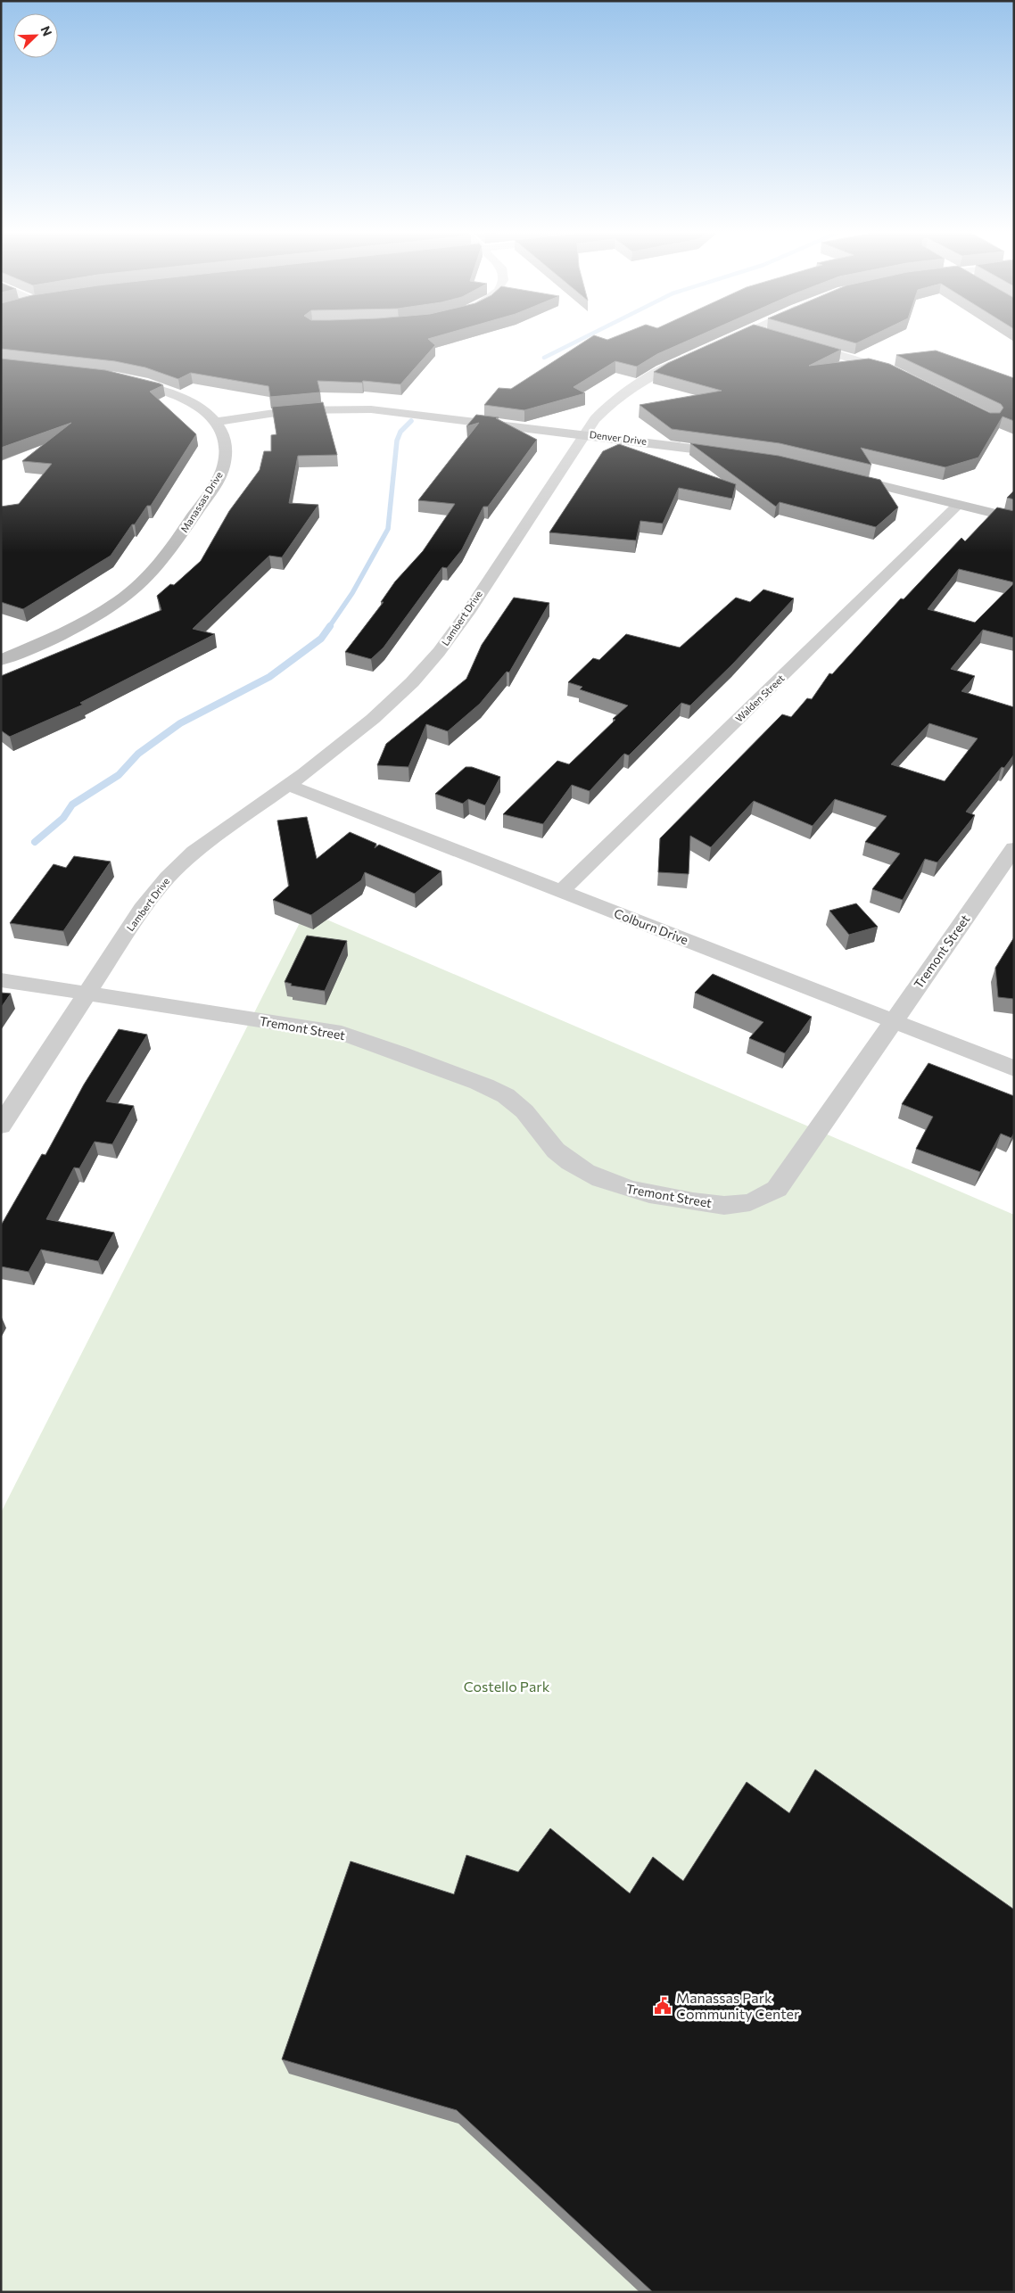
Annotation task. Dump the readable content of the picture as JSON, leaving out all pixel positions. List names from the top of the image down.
{
  "streets": {
    "street": [
      "Denver Drive",
      "Manassas Drive",
      "Lambert Drive",
      "Walden Street",
      "Colburn Drive",
      "Tremont Street"
    ]
  },
  "crossings": [
    ["Denver Drive", "Manassas Drive"],
    ["Denver Drive", "Lambert Drive"],
    ["Lambert Drive", "Colburn Drive"],
    ["Lambert Drive", "Tremont Street"],
    ["Walden Street", "Colburn Drive"],
    ["Colburn Drive", "Tremont Street"]
  ],
  "parks": ["Costello Park"],
  "places": {
    "public building": ["Manassas Park Community Center"]
  },
  "north": "top right"
}
